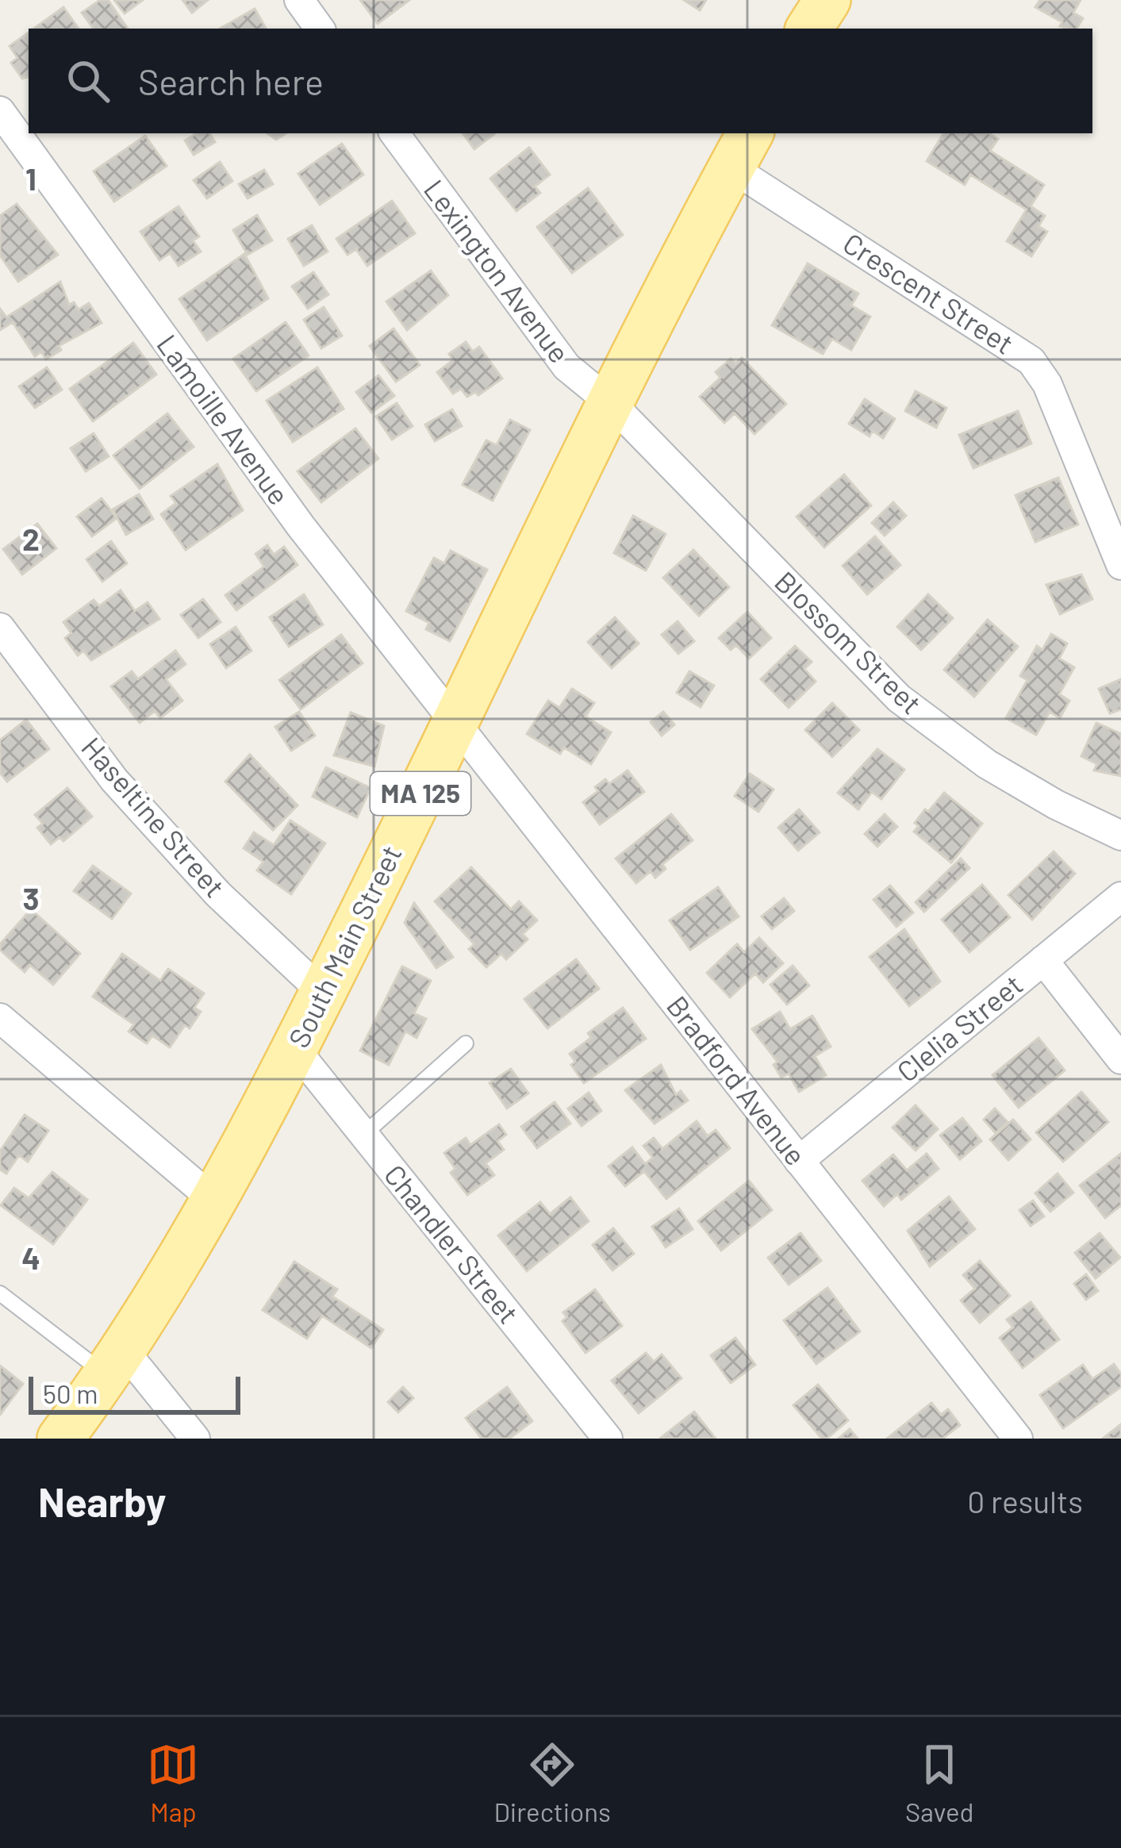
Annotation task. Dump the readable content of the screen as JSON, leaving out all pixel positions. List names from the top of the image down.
{
  "streets": {
    "main road": ["MA 125", "South Main Street"],
    "street": [
      "Lexington Avenue",
      "Crescent Street",
      "Lamoille Avenue",
      "Blossom Street",
      "Haseltine Street",
      "Clelia Street",
      "Bradford Avenue",
      "Chandler Street"
    ]
  },
  "crossings": [
    ["Lexington Avenue", "Blossom Street"],
    ["Lexington Avenue", "South Main Street"],
    ["Crescent Street", "South Main Street"],
    ["Lamoille Avenue", "South Main Street"],
    ["Lamoille Avenue", "Bradford Avenue"],
    ["Blossom Street", "South Main Street"],
    ["Haseltine Street", "South Main Street"],
    ["South Main Street", "Bradford Avenue"],
    ["South Main Street", "Chandler Street"],
    ["Clelia Street", "Bradford Avenue"]
  ],
  "scale_bar": "50 m",
  "page": {
    "search": "Search here",
    "scale": "50 m",
    "heading": ["Nearby", "0 results"],
    "nav": ["Map", "Directions", "Saved"]
  },
  "grid": {
    "rows": [
      "1",
      "2",
      "3",
      "4"
    ]
  }
}
